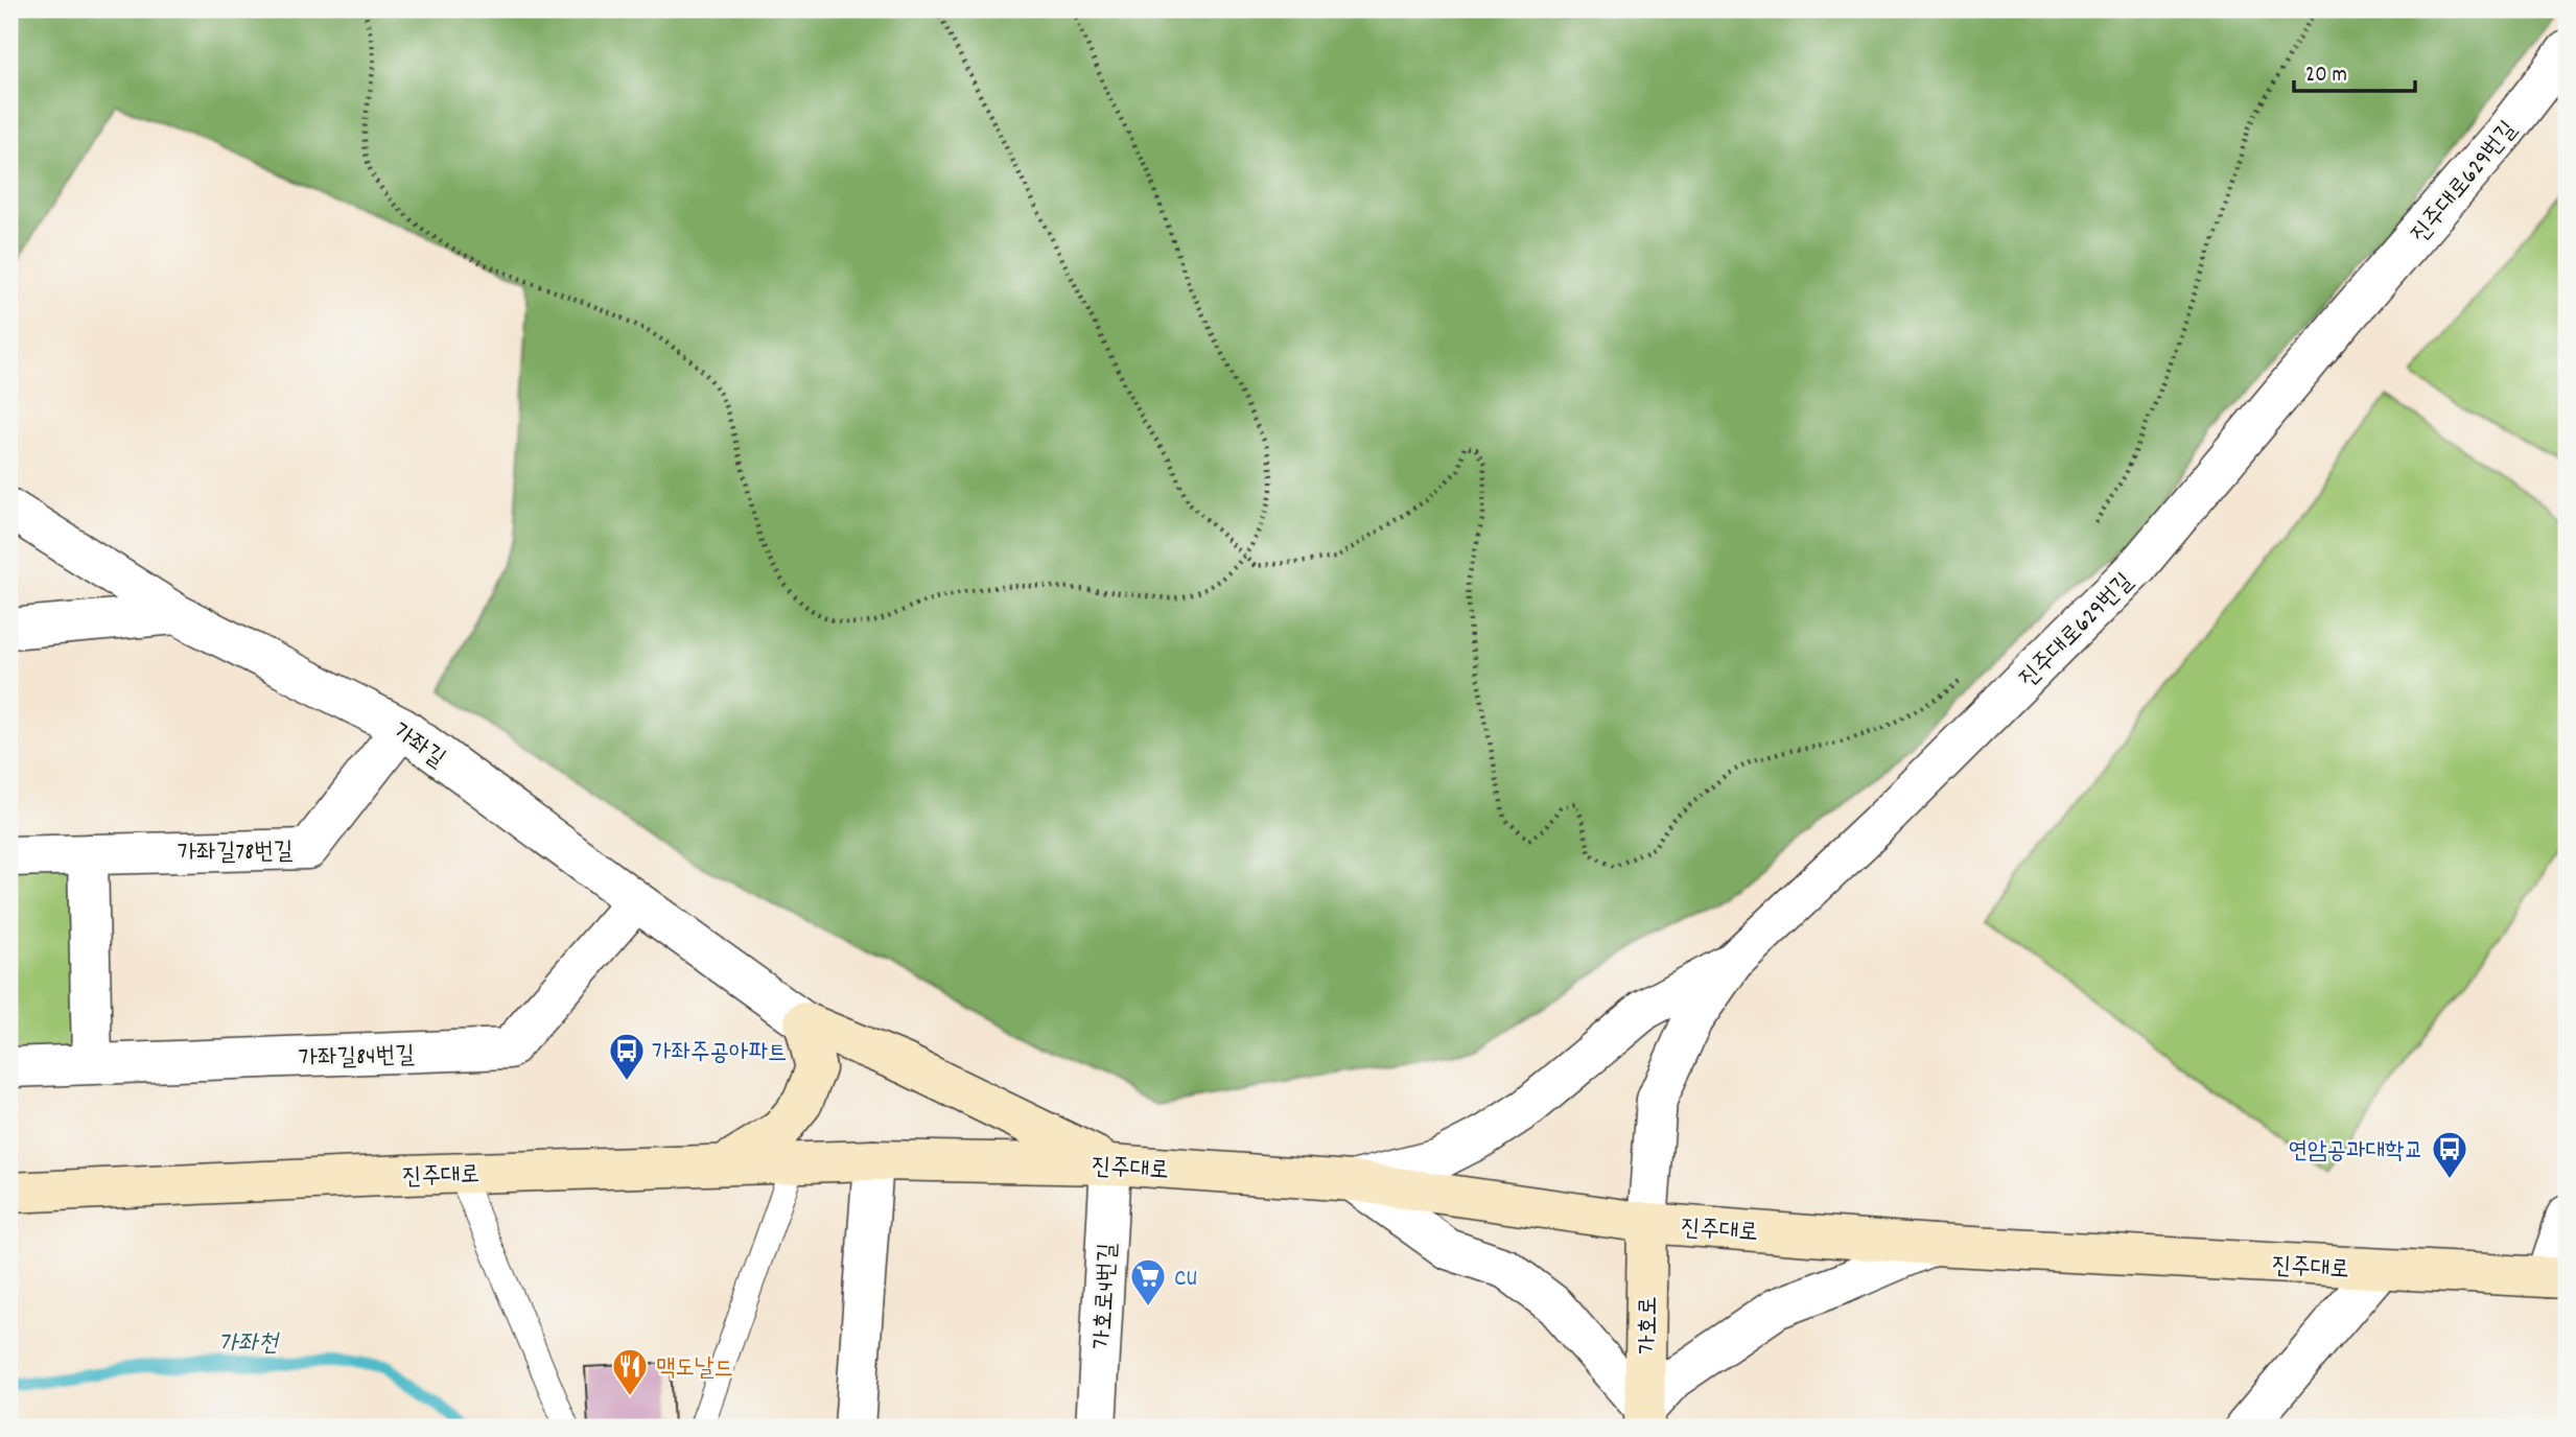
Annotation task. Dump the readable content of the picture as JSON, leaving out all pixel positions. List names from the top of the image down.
{
  "streets": {
    "street": [
      "진주대로629번길",
      "가좌길",
      "가좌길78번길",
      "가좌길84번길",
      "진주대로",
      "가호로4번길",
      "가호로"
    ]
  },
  "crossings": [
    ["진주대로629번길", "진주대로"],
    ["진주대로629번길", "가호로"],
    ["가좌길", "가좌길78번길"],
    ["가좌길", "가좌길84번길"],
    ["진주대로", "가호로4번길"],
    ["진주대로", "가호로"]
  ],
  "water": ["가좌천"],
  "places": {
    "bus stop": ["가좌주공아파트", "연암공과대학교"],
    "supermarket": ["CU"],
    "restaurant": ["맥도날드"]
  },
  "scale_bar": "20 m"
}
